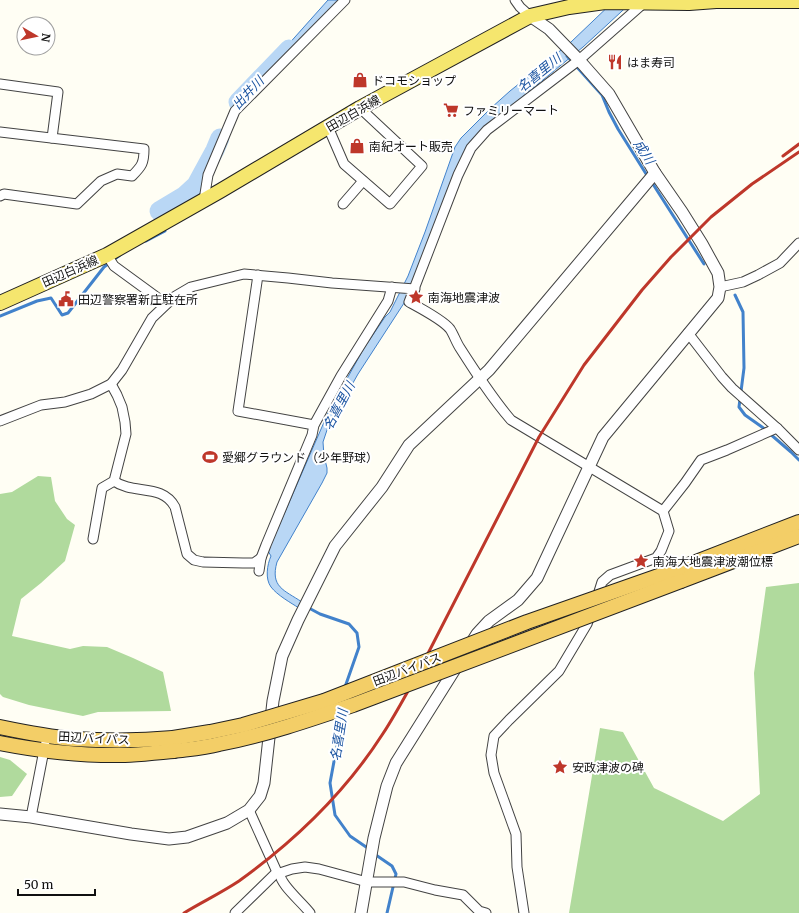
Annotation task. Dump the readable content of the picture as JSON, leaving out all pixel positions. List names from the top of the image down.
{
  "streets": {
    "highway": ["田辺バイパス"],
    "main road": ["田辺白浜線"]
  },
  "water": ["名喜里川", "出井川", "成川"],
  "places": {
    "restaurant": ["はま寿司"],
    "shop": ["ドコモショップ", "南紀オート販売"],
    "supermarket": ["ファミリーマート"],
    "place": ["南海地震津波", "南海大地震津波潮位標", "安政津波の碑"],
    "public building": ["田辺警察署新庄駐在所"],
    "sports": ["愛郷グラウンド（少年野球）"]
  },
  "scale_bar": "50 m",
  "north": "right"
}
